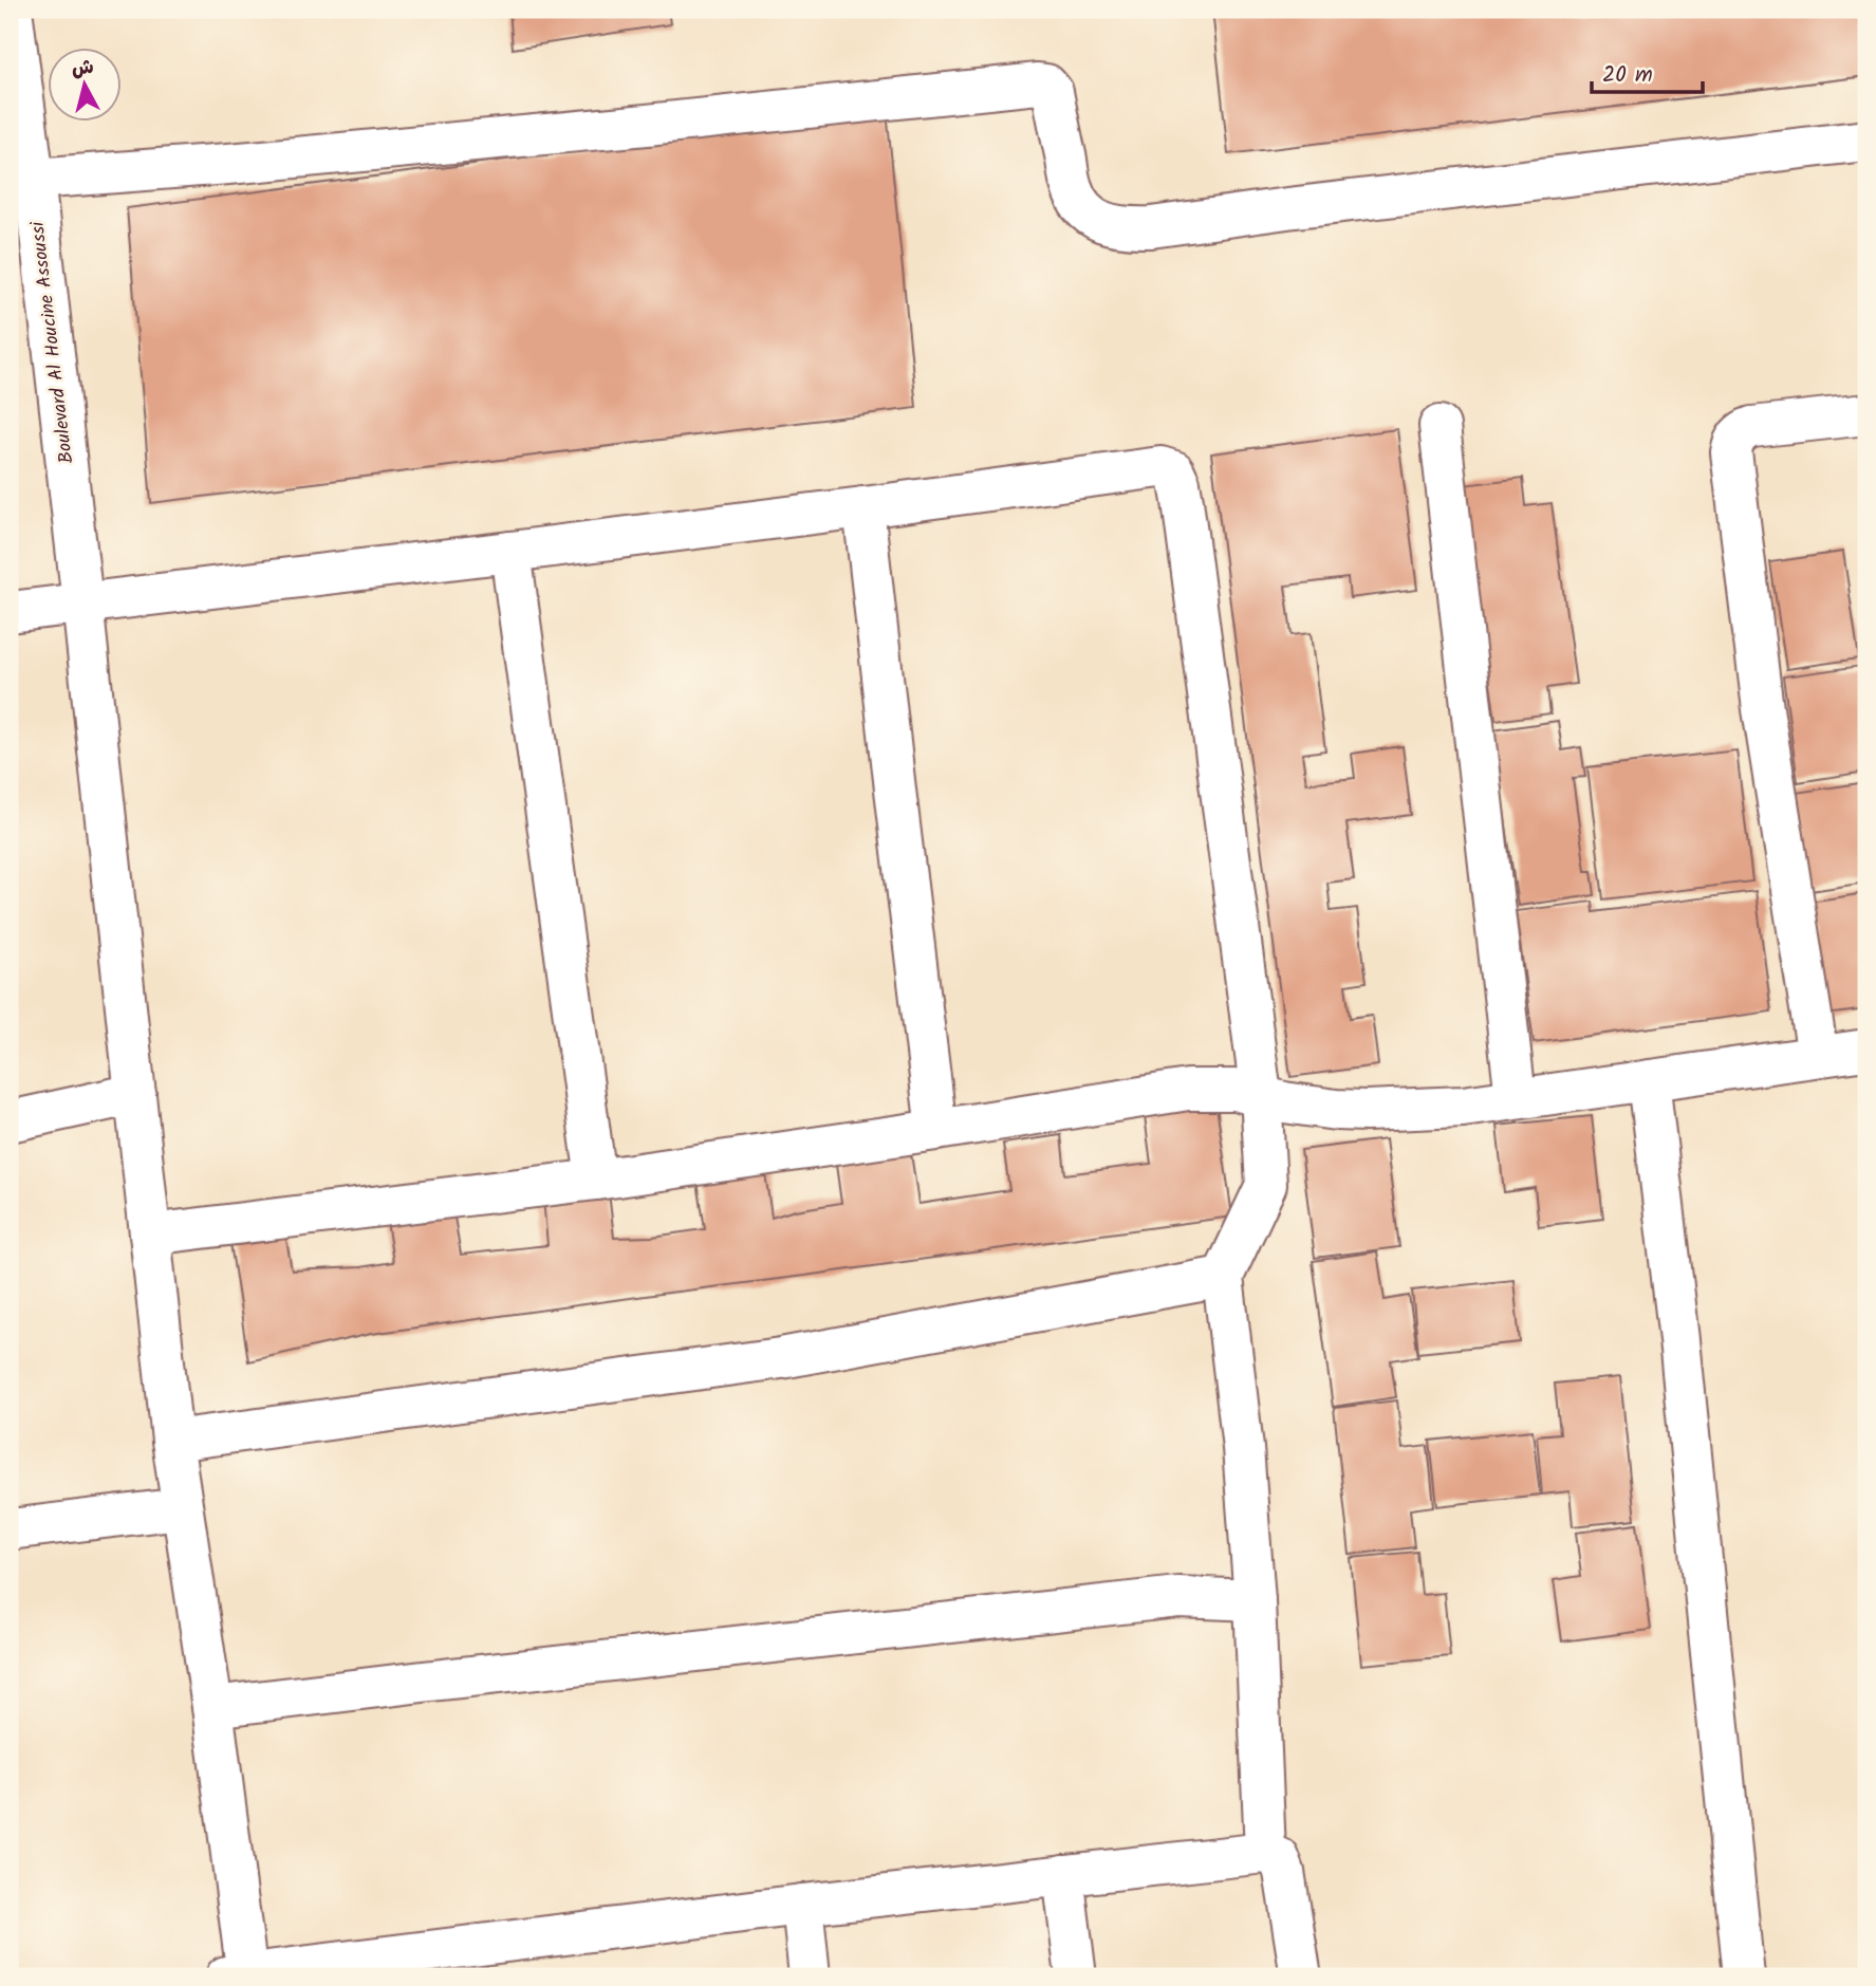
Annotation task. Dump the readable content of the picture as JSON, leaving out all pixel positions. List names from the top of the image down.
{
  "streets": {
    "street": ["Boulevard Al Houcine Assoussi"]
  },
  "scale_bar": "20 m",
  "north": "top"
}
